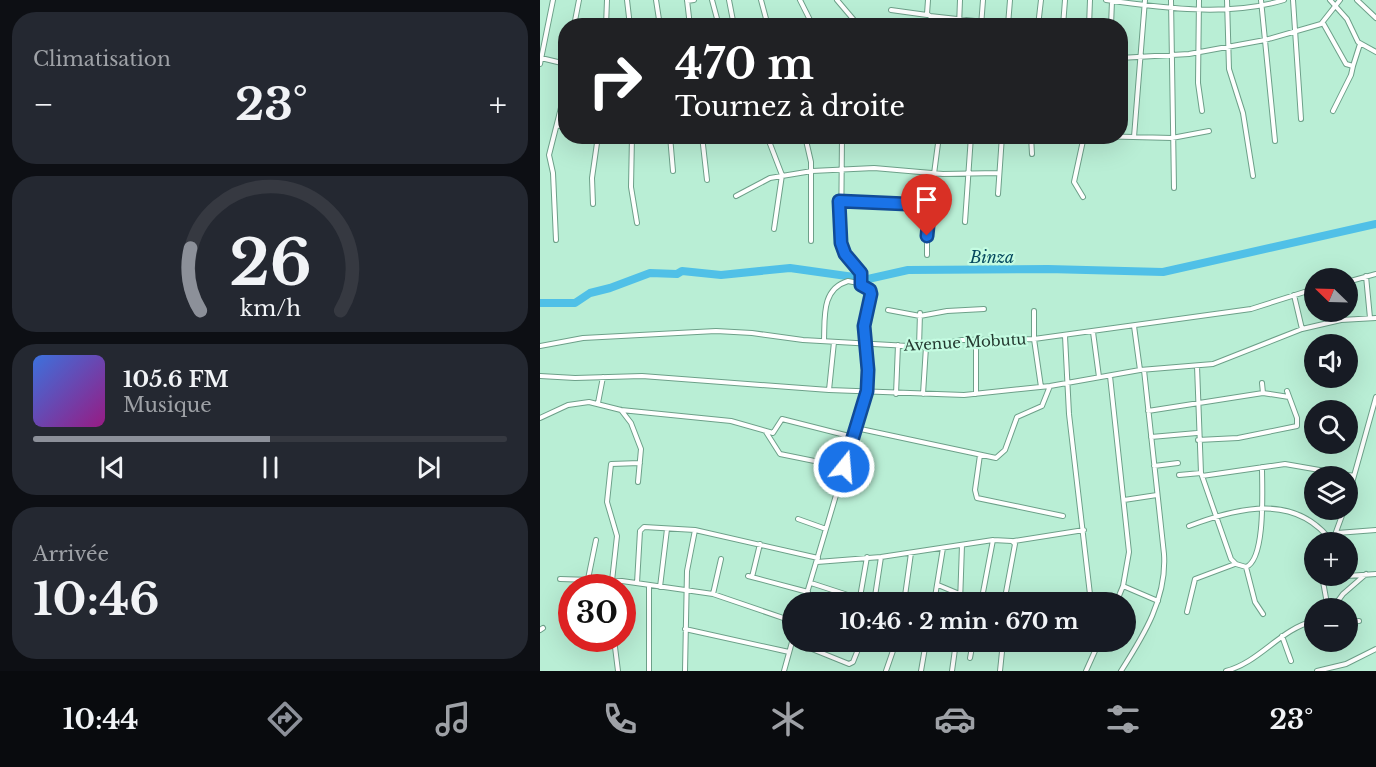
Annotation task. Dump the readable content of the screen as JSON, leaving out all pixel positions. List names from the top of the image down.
{
  "streets": {
    "street": ["Avenue Mobutu"]
  },
  "water": ["Binza"],
  "north": "top left",
  "page": {
    "tile": [
      "Climatisation",
      ["Arrivée", "10:46"]
    ],
    "turn": ["470 m", "Tournez à droite"],
    "heat": ["−", "23°", "+"],
    "map_buttons": ["+", "−"],
    "song": ["105.6 FM", "Musique"],
    "limit": "30",
    "trip": "10:46 · 2 min · 670 m",
    "tabs": ["10:44", "23°"],
    "gauge": ["26", "km/h"]
  }
}
